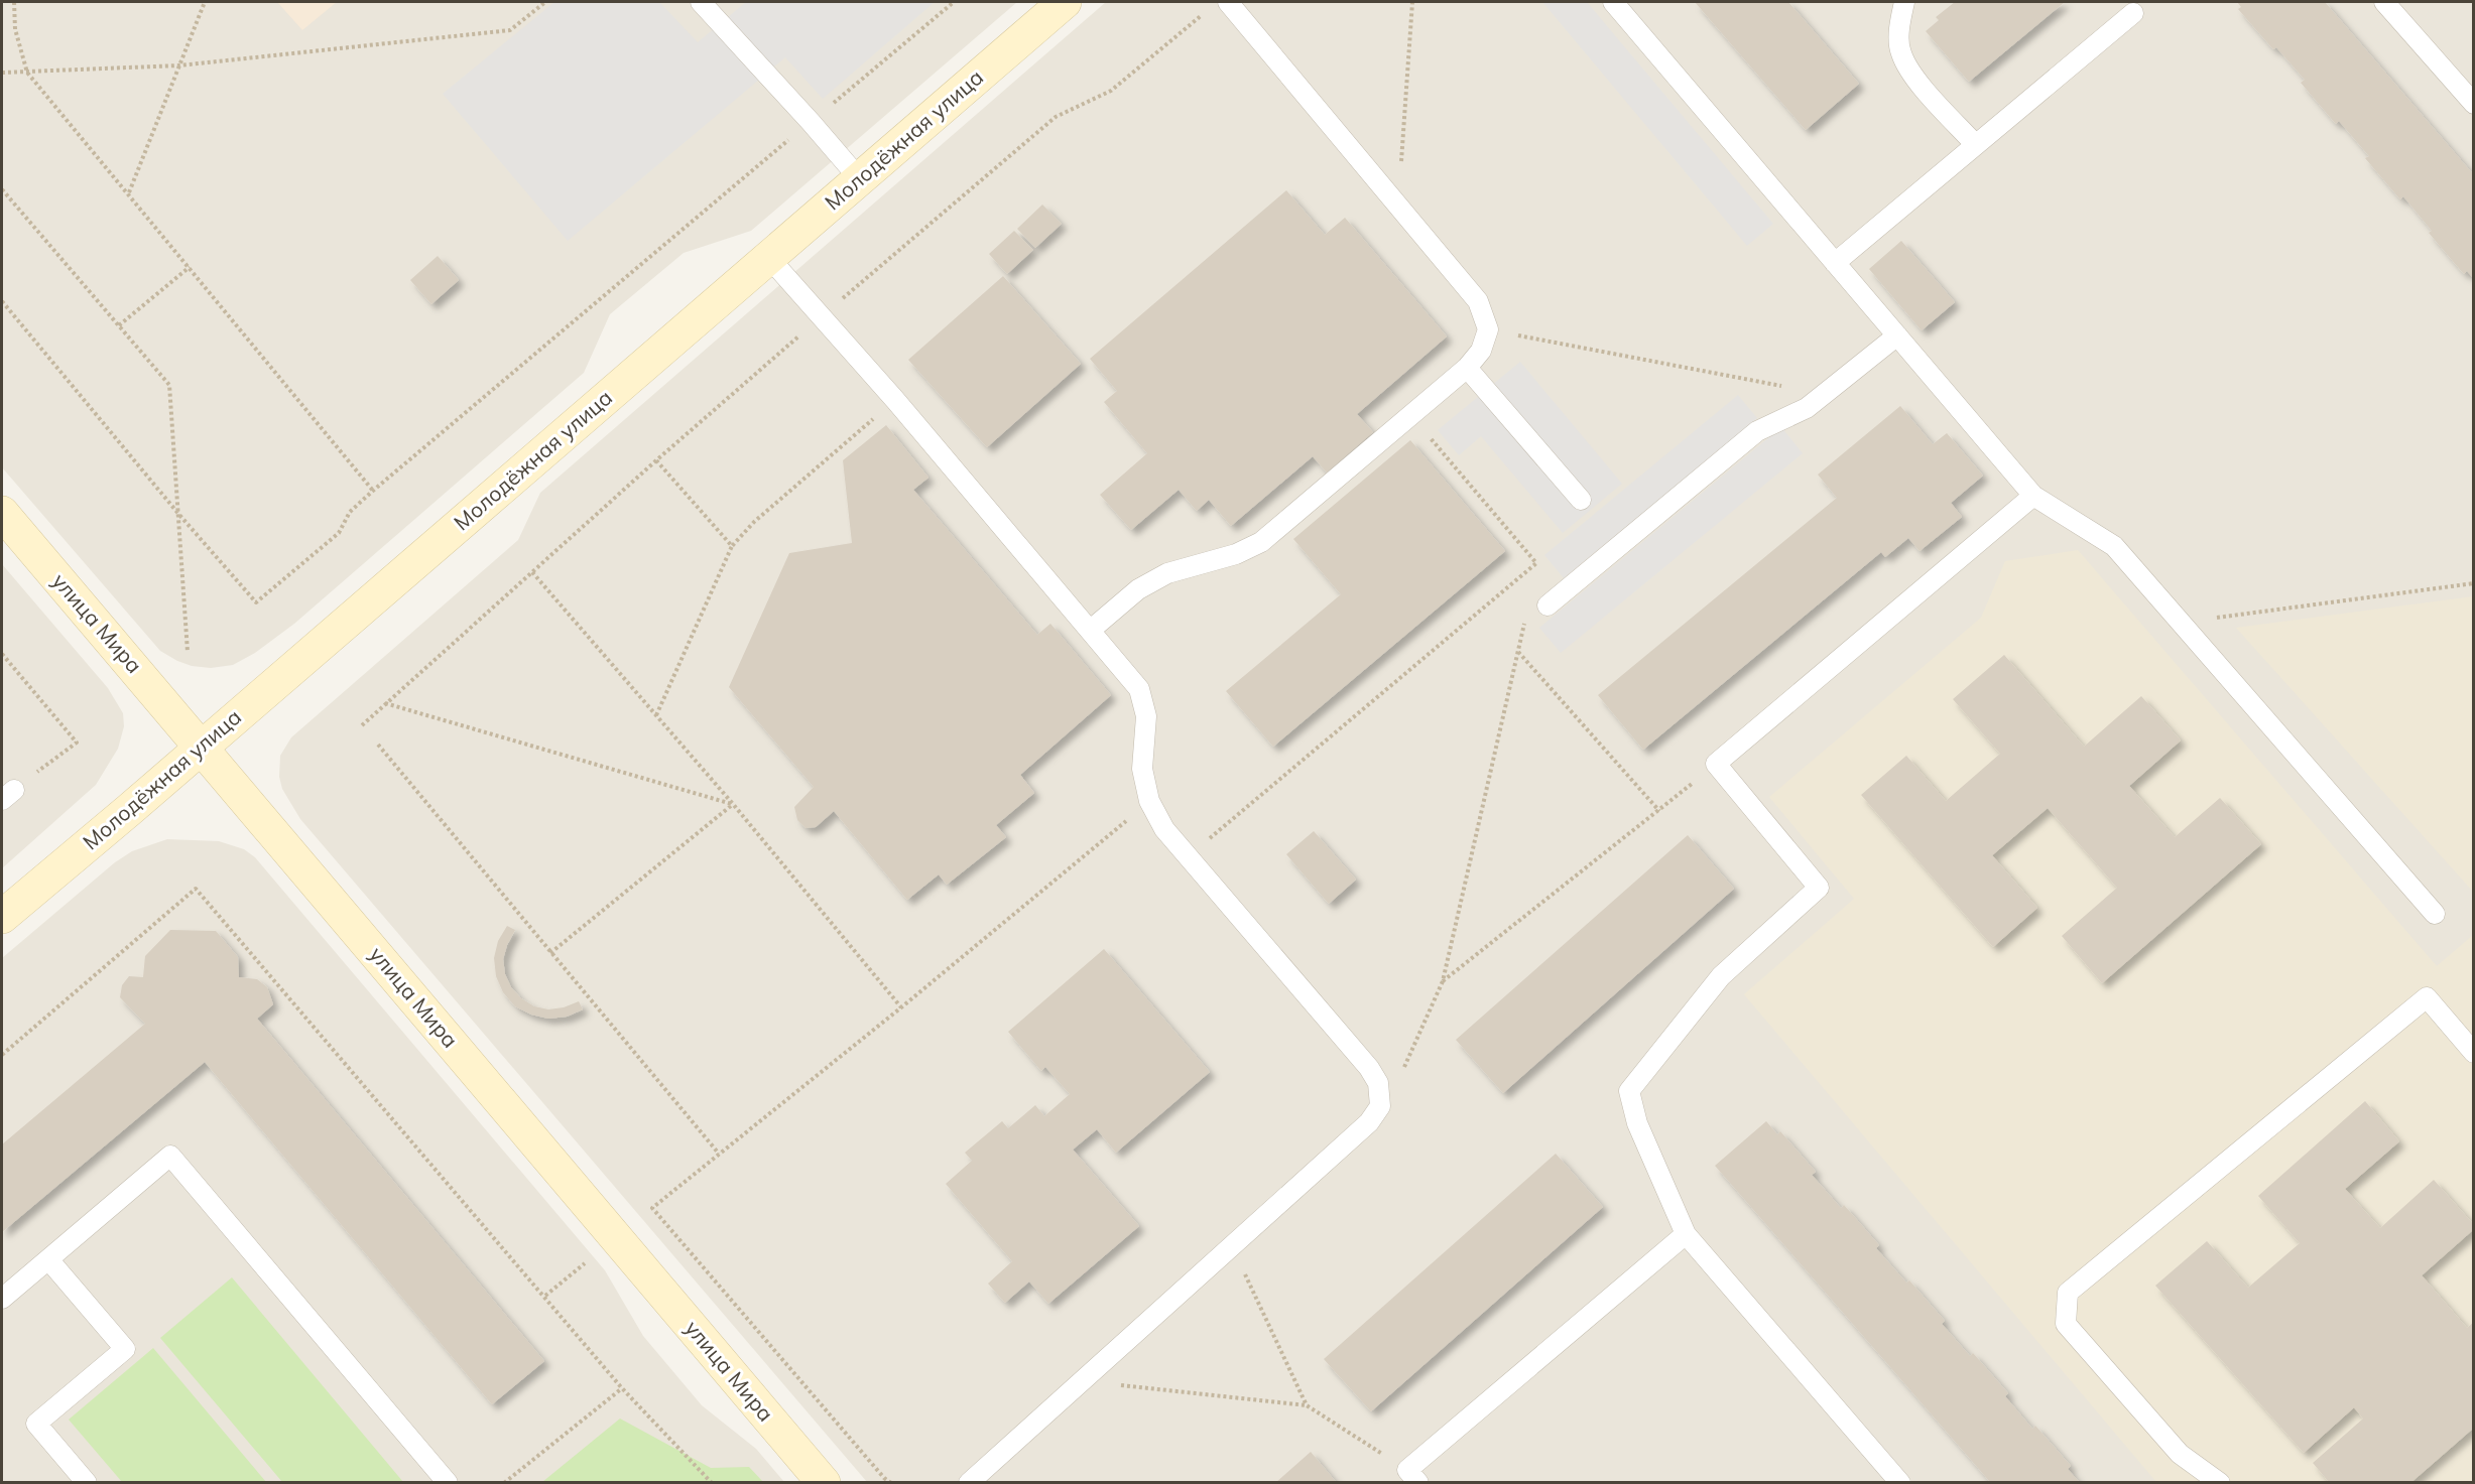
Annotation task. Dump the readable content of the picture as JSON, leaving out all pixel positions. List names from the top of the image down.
{
  "streets": {
    "street": ["Молодёжная улица", "улица Мира"]
  },
  "crossings": [
    ["Молодёжная улица", "улица Мира"]
  ]
}
